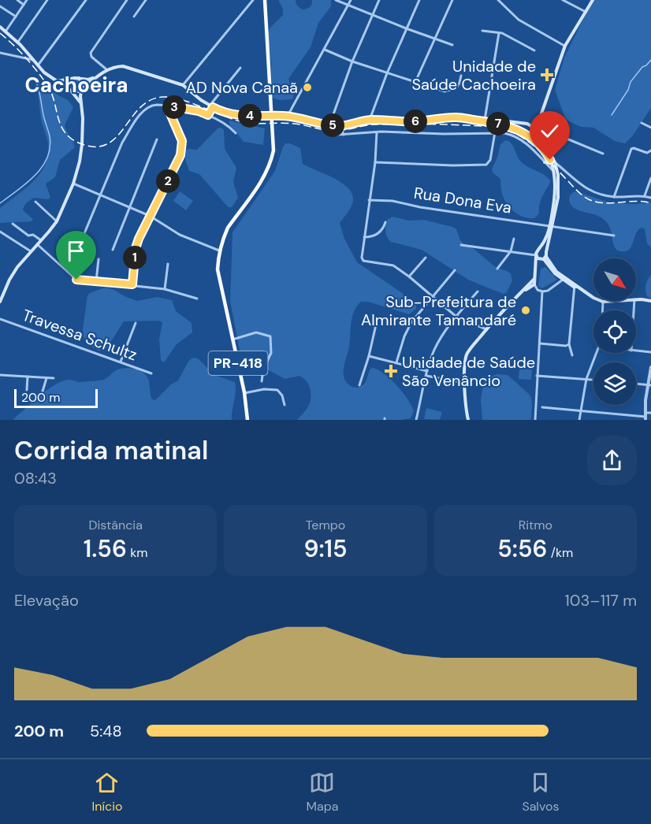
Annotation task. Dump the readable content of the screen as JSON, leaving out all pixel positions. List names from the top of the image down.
{
  "streets": {
    "highway": ["PR-418"],
    "street": ["Rua Dona Eva", "Travessa Schultz"]
  },
  "districts": ["Cachoeira"],
  "places": {
    "health": ["Unidade de Saúde Cachoeira", "Unidade de Saúde São Venâncio"],
    "other": ["AD Nova Canaã", "Sub-Prefeitura de Almirante Tamandaré"]
  },
  "scale_bar": "200 m",
  "north": "bottom right",
  "page": {
    "pins": [
      "3",
      "4",
      "6",
      "7",
      "5",
      "2",
      "1"
    ],
    "scale": "200 m",
    "heading": ["Corrida matinal", "08:43"],
    "stats": [
      ["Distância", "1.56 km"],
      ["Tempo", "9:15"],
      ["Ritmo", "5:56 /km"]
    ],
    "chart": ["Elevação", "103–117 m"],
    "list": [
      {
        "name": "200 m",
        "note": "5:48"
      }
    ],
    "tabs": ["Início", "Mapa", "Salvos"]
  }
}
